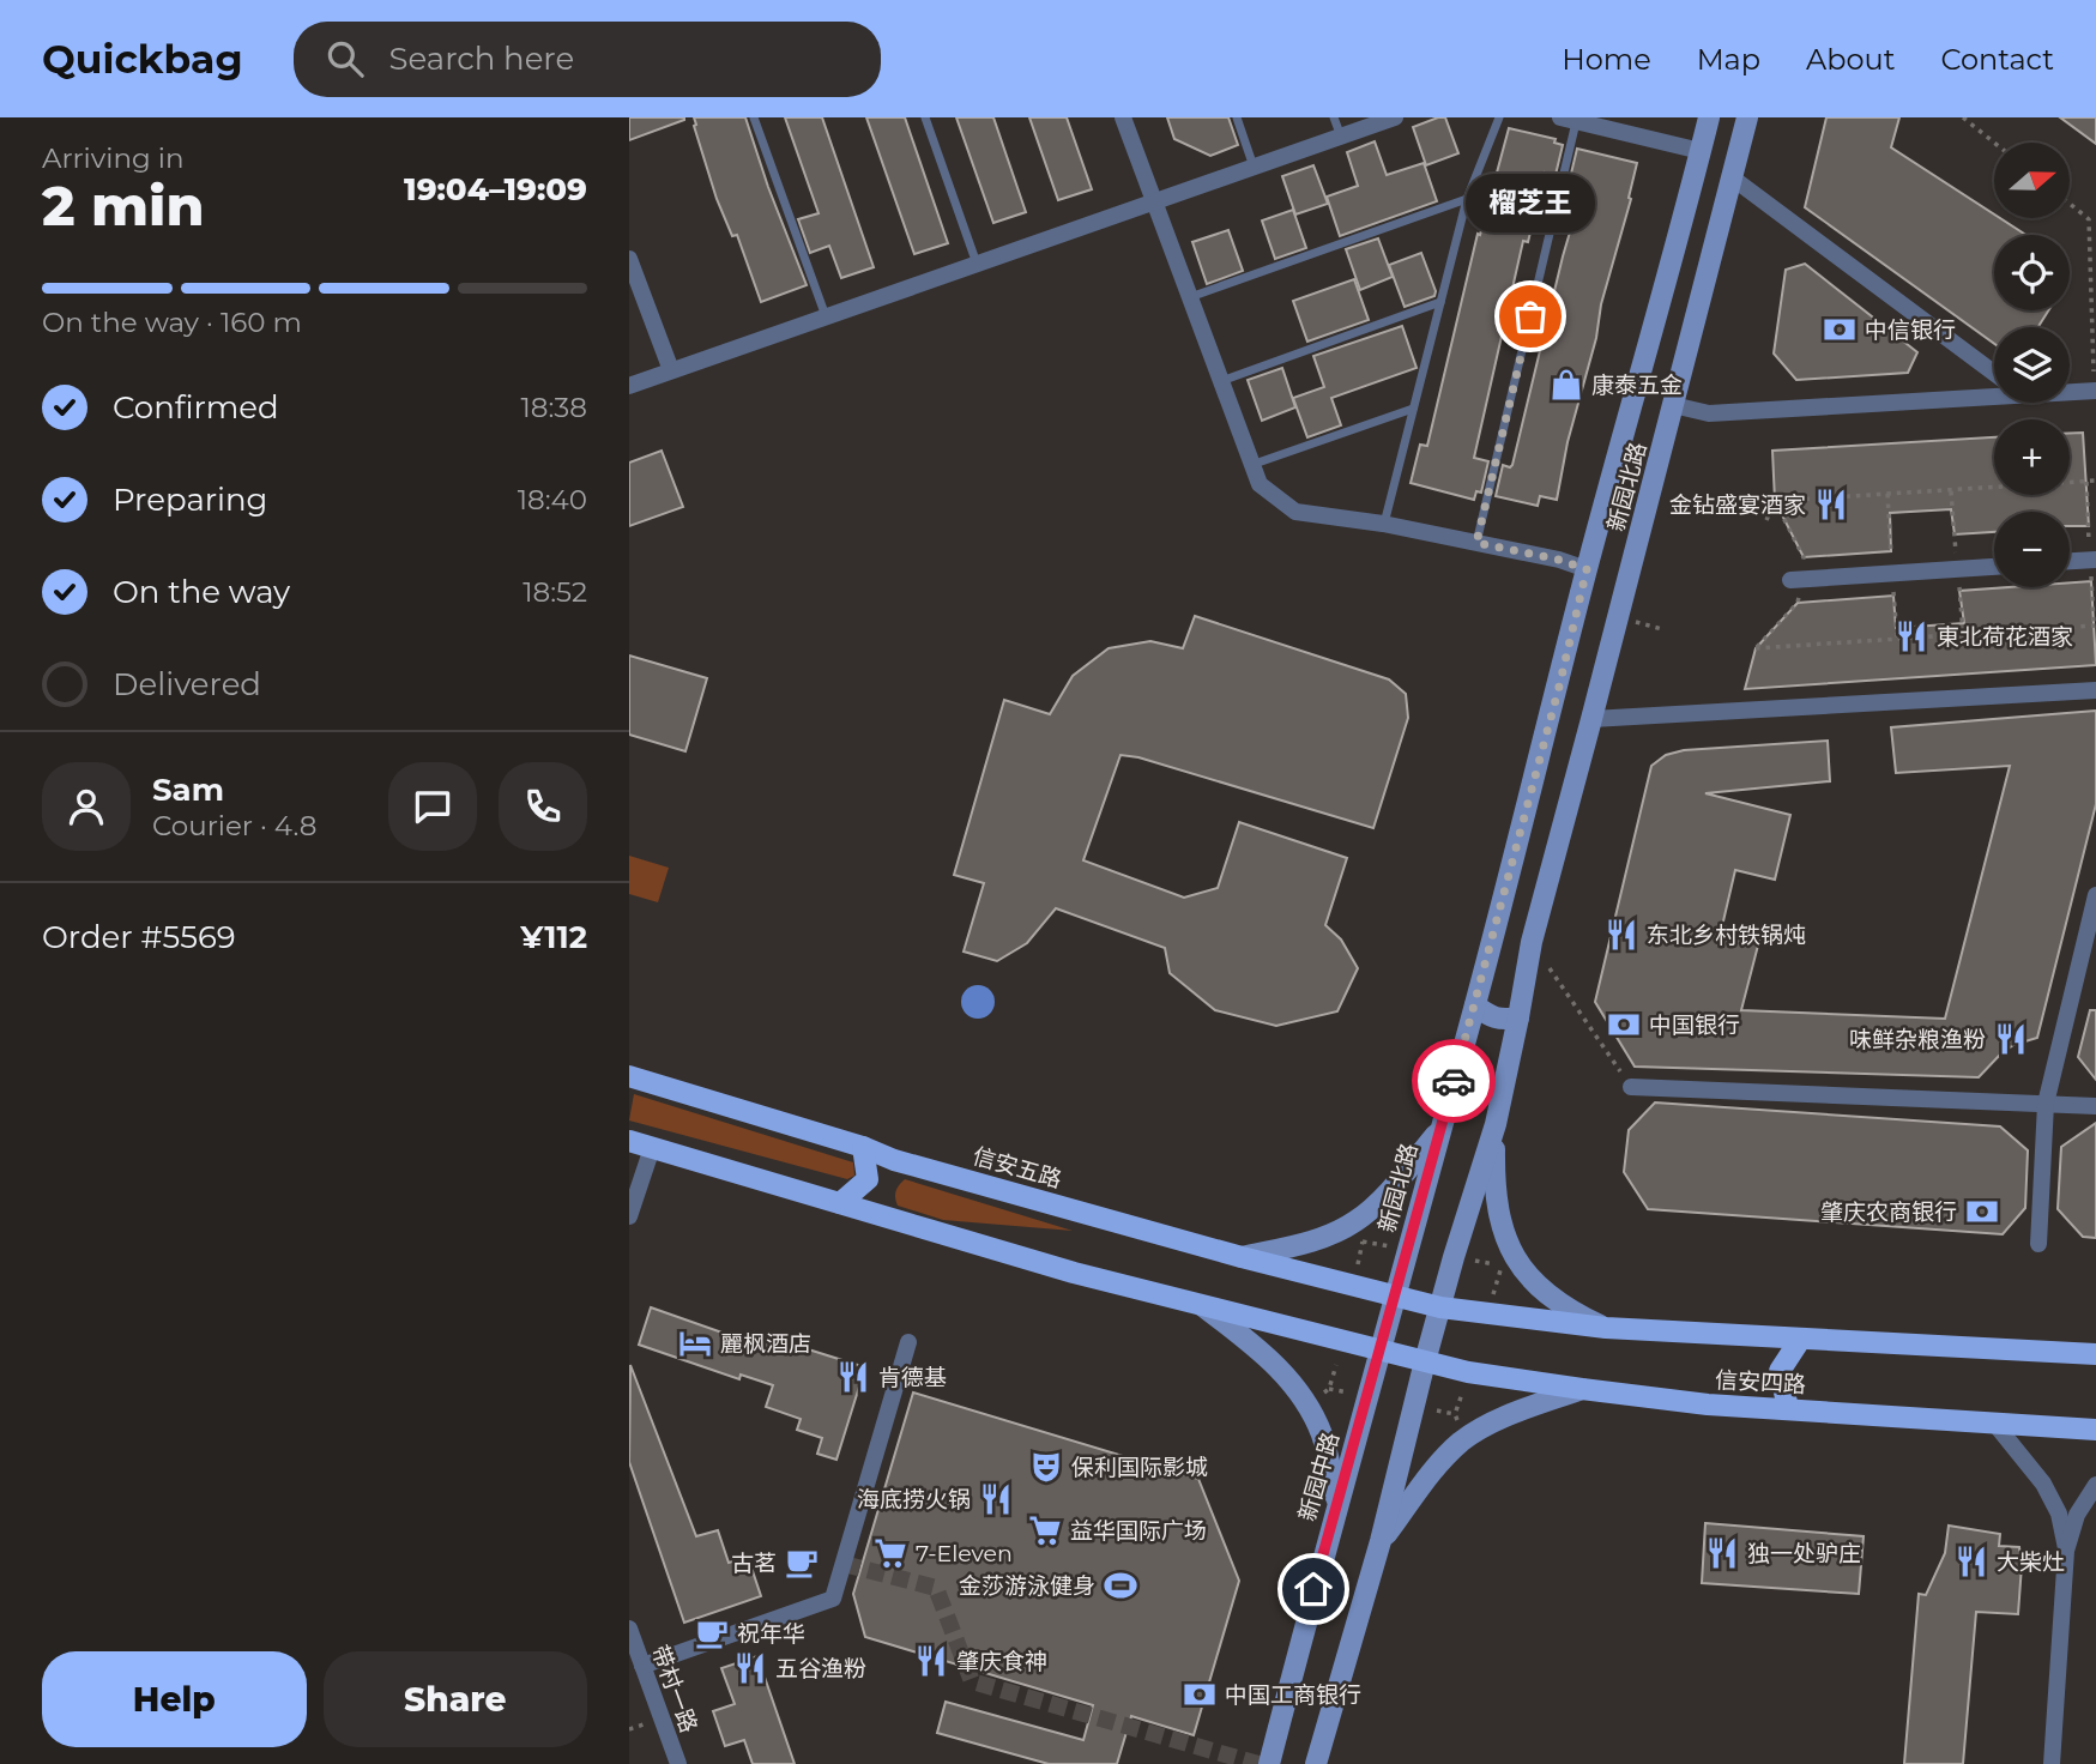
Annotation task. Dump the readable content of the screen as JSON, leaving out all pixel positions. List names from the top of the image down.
{
  "streets": {
    "main road": [
      "新园北路",
      "信安五路",
      "信安四路",
      "新园中路"
    ],
    "street": ["带村一路"]
  },
  "crossings": [
    ["新园北路", "信安五路"],
    ["新园北路", "信安四路"],
    ["新园北路", "新园中路"],
    ["信安五路", "信安四路"],
    ["信安四路", "新园中路"]
  ],
  "places": {
    "other": ["榴芝王"],
    "bank": [
      "中信银行",
      "中国银行",
      "肇庆农商银行",
      "中国工商银行"
    ],
    "shop": ["康泰五金"],
    "restaurant": [
      "金钻盛宴酒家",
      "東北荷花酒家",
      "东北乡村铁锅炖",
      "味鲜杂粮渔粉",
      "肯德基",
      "海底捞火锅",
      "独一处驴庄",
      "大柴灶",
      "肇庆食神",
      "五谷渔粉"
    ],
    "hotel": ["麗枫酒店"],
    "theatre": ["保利国际影城"],
    "supermarket": ["益华国际广场", "7-Eleven"],
    "cafe": ["古茗", "祝年华"],
    "sports": ["金莎游泳健身"]
  },
  "north": "right",
  "page": {
    "header": "Quickbag",
    "search": "Search here",
    "nav": [
      "Home",
      "Map",
      "About",
      "Contact"
    ],
    "heading": ["2 min", "Arriving in", "19:04–19:09"],
    "panel": [
      "Sam",
      "Courier · 4.8",
      "Order #5569",
      "¥112"
    ],
    "map_buttons": ["+", "−"],
    "bubble": "榴芝王",
    "bar": "On the way · 160 m",
    "list": [
      ["Confirmed", "18:38"],
      ["Preparing", "18:40"],
      ["On the way", "18:52"],
      "Delivered"
    ],
    "buttons": ["Help", "Share"]
  }
}
